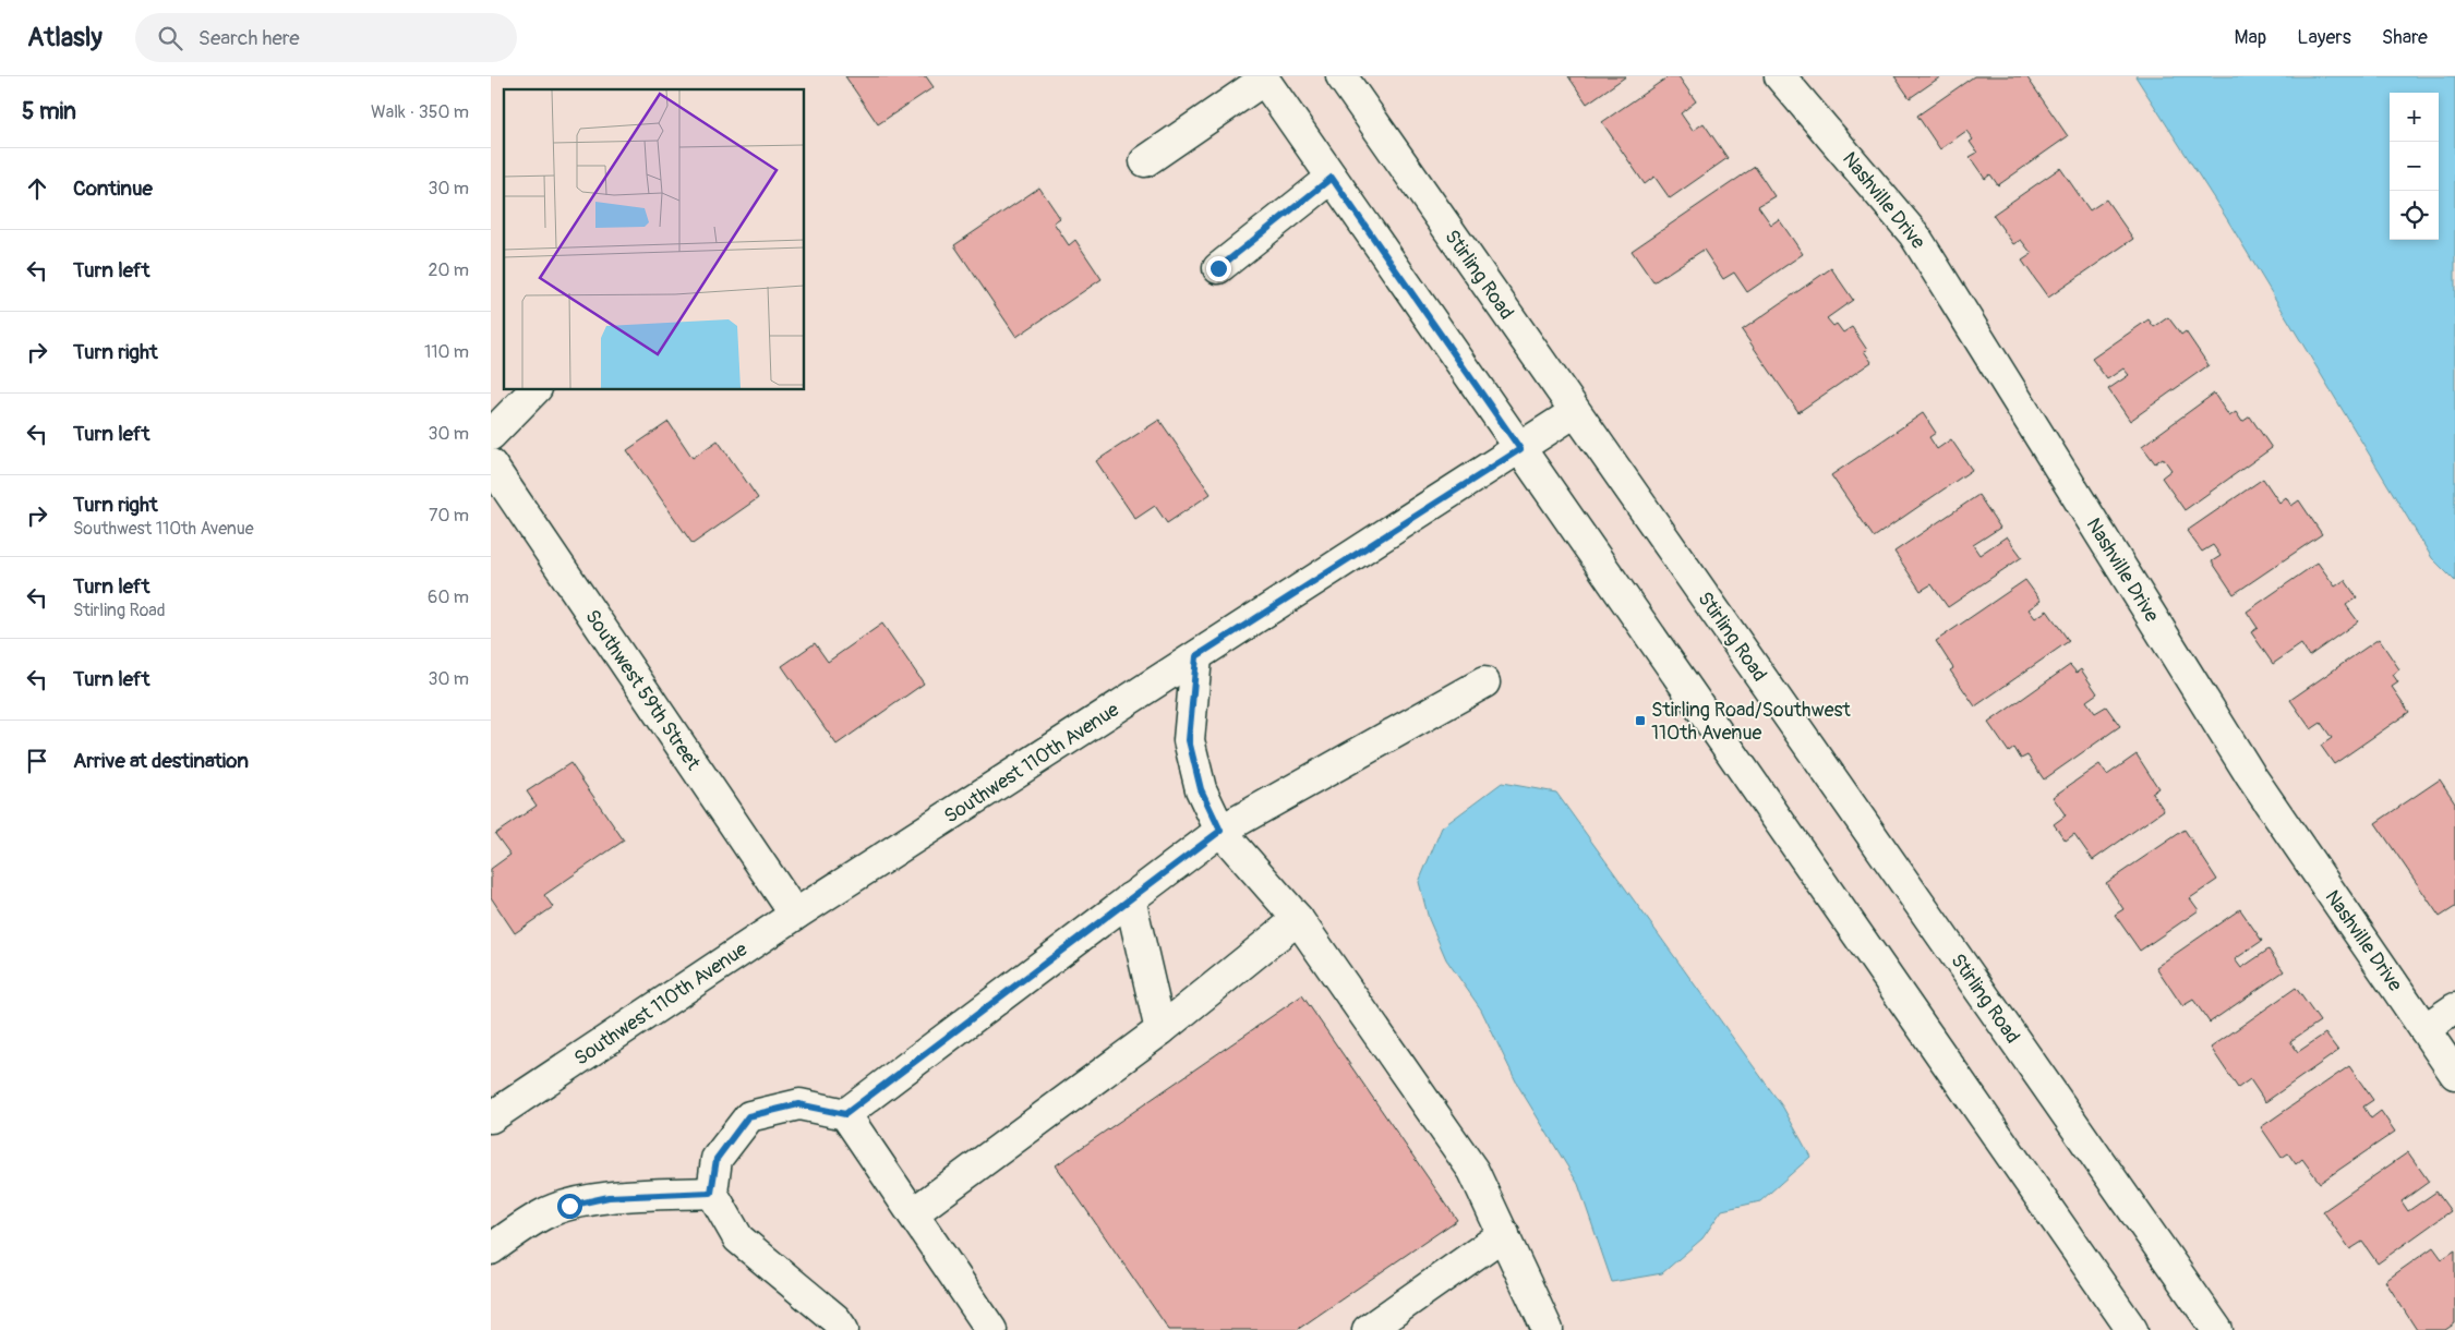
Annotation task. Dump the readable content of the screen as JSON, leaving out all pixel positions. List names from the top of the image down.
{
  "streets": {
    "street": [
      "Nashville Drive",
      "Stirling Road",
      "Southwest 59th Street",
      "Southwest 110th Avenue"
    ]
  },
  "crossings": [
    ["Stirling Road", "Southwest 110th Avenue"],
    ["Southwest 59th Street", "Southwest 110th Avenue"]
  ],
  "places": {
    "transit": ["Stirling Road/Southwest 110th Avenue"]
  },
  "page": {
    "header": "Atlasly",
    "search": "Search here",
    "nav": ["Map", "Layers", "Share"],
    "heading": ["5 min", "Walk · 350 m"],
    "map_buttons": ["+", "−"],
    "list": [
      ["Continue", "30 m"],
      ["Turn left", "20 m"],
      ["Turn right", "110 m"],
      ["Turn left", "30 m"],
      ["Turn right", "Southwest 110th Avenue", "70 m"],
      ["Turn left", "Stirling Road", "60 m"],
      ["Turn left", "30 m"],
      "Arrive at destination"
    ]
  }
}
